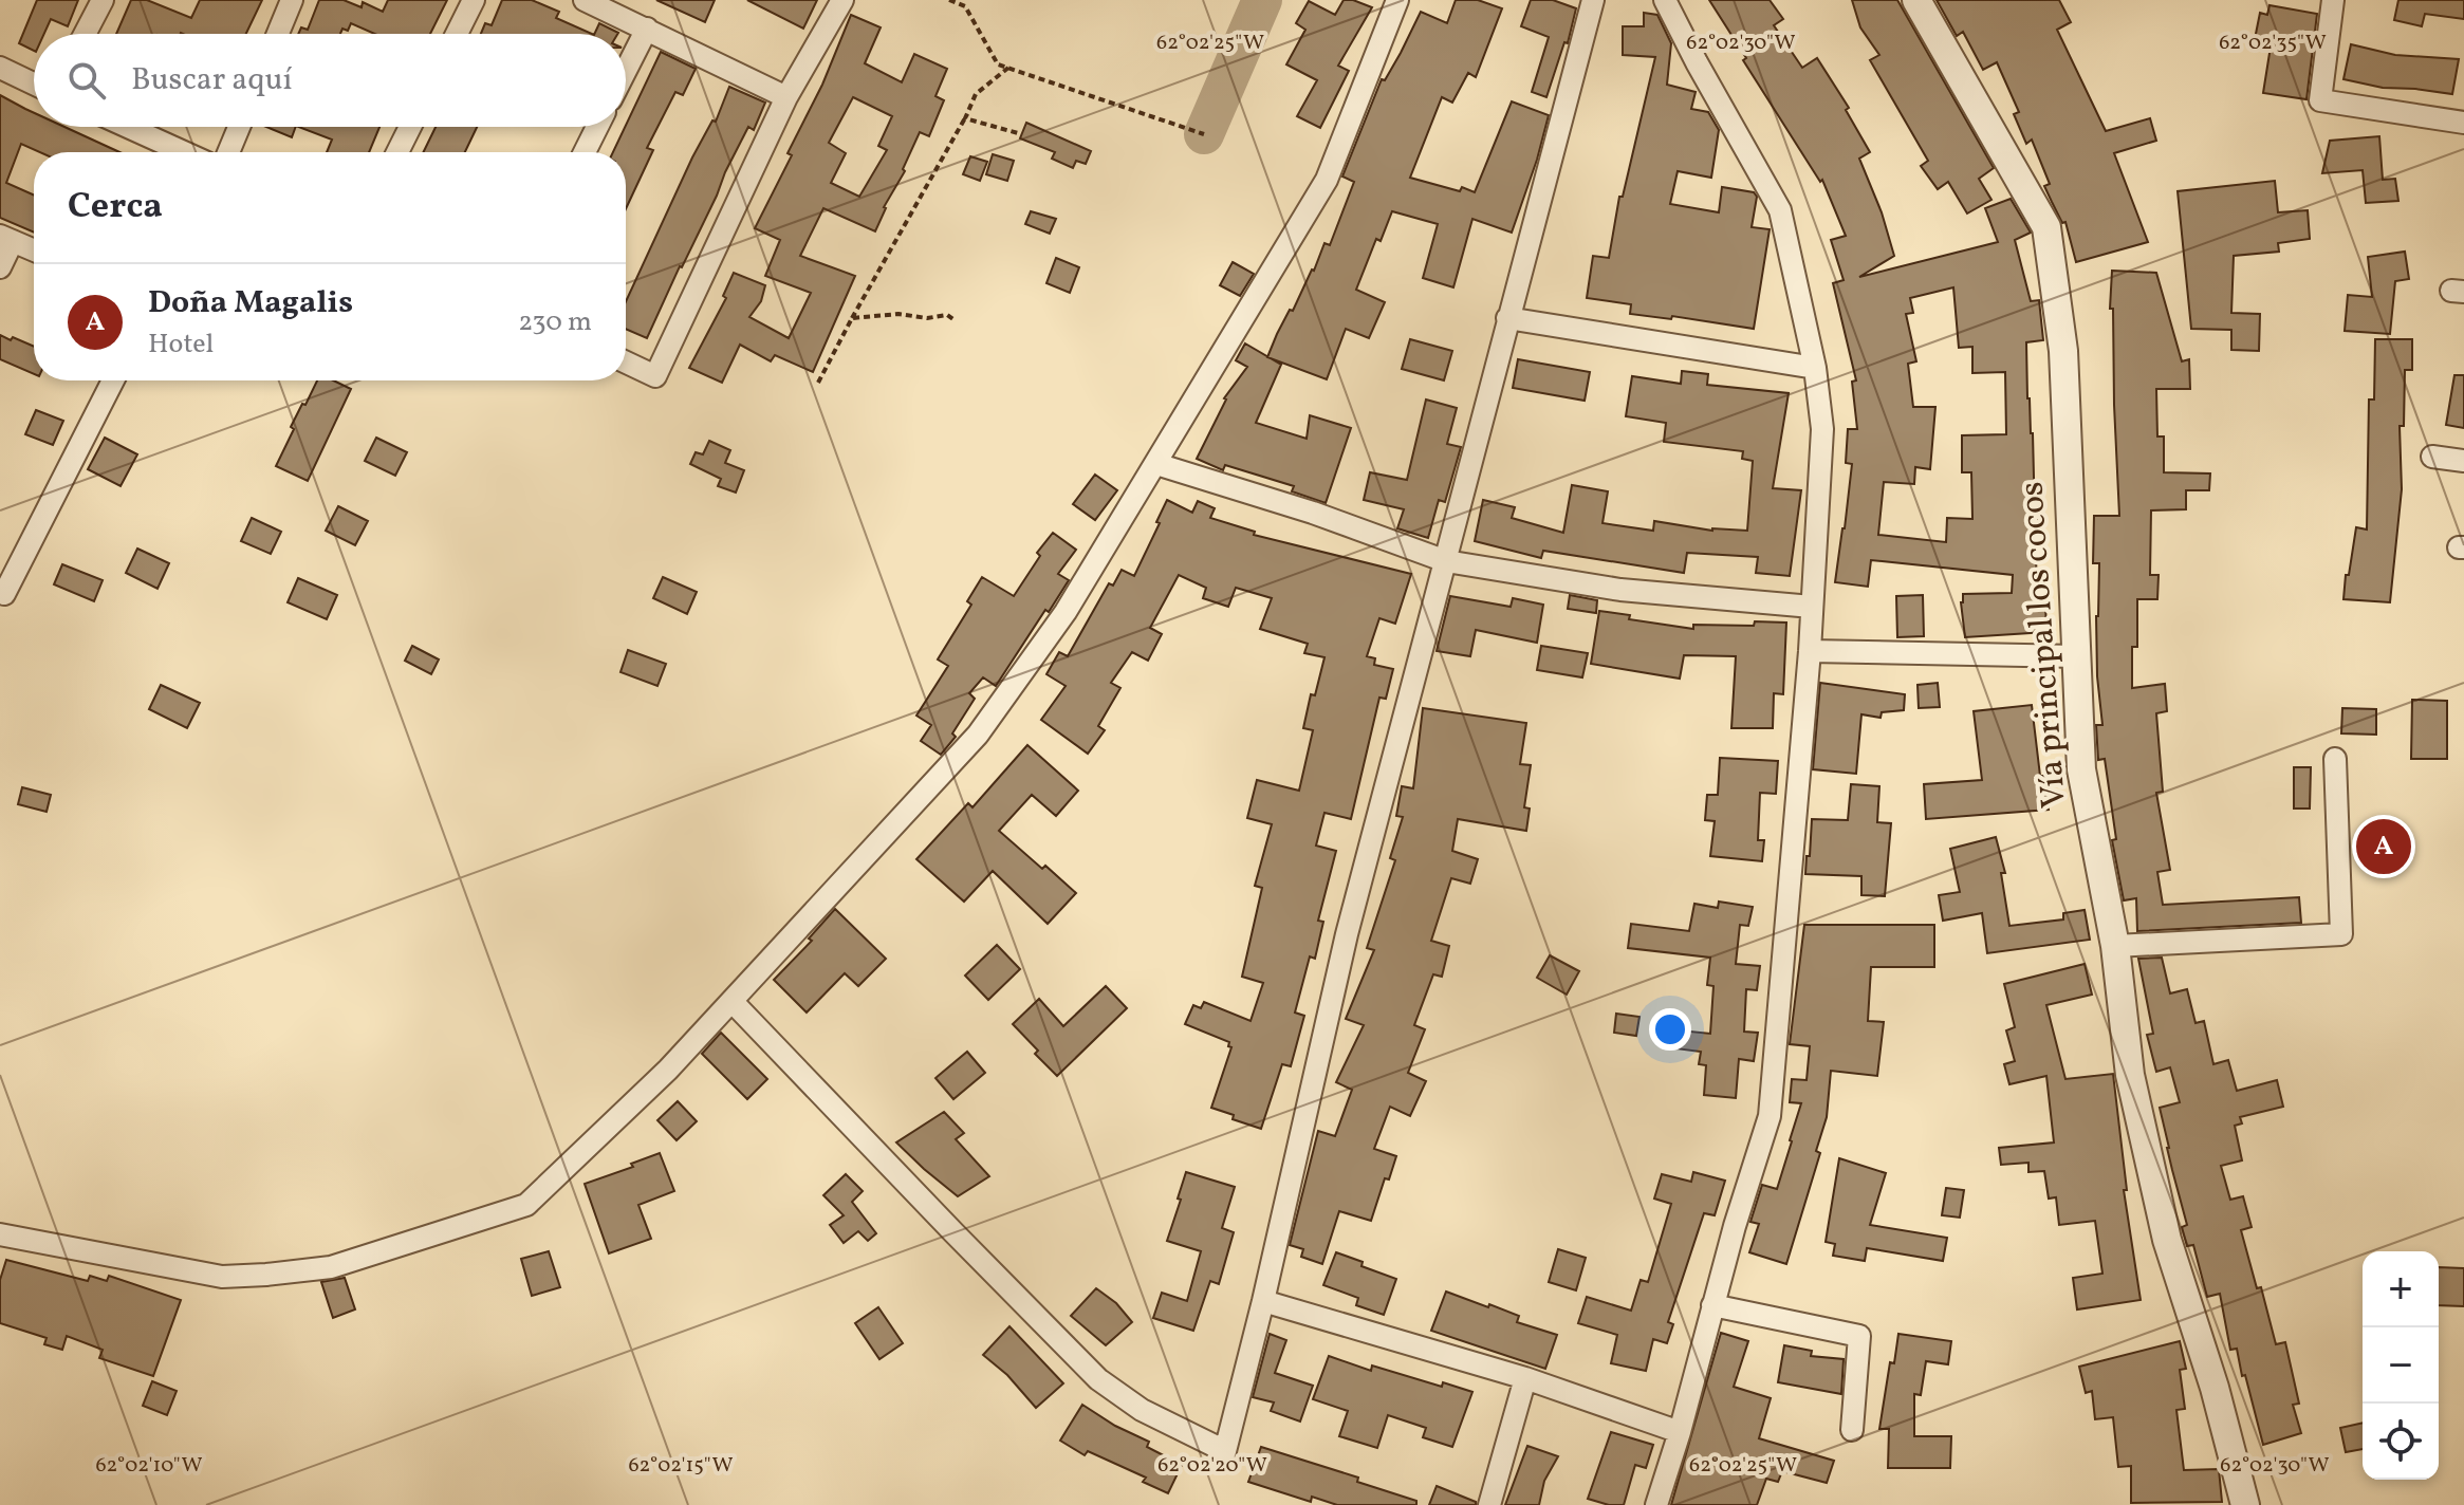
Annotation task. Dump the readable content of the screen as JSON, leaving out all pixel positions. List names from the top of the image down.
{
  "streets": {
    "street": ["Vía principal los cocos"]
  },
  "page": {
    "search": "Buscar aquí",
    "heading": "Cerca",
    "list": [
      {
        "mark": "A",
        "name": "Doña Magalis",
        "note": "Hotel",
        "value": "230 m"
      }
    ],
    "pins": "A",
    "map_buttons": ["+", "−"]
  },
  "coordinates": [
    "62°02'35\"W",
    "62°02'25\"W",
    "62°02'30\"W",
    "62°02'10\"W",
    "62°02'15\"W",
    "62°02'20\"W"
  ]
}
